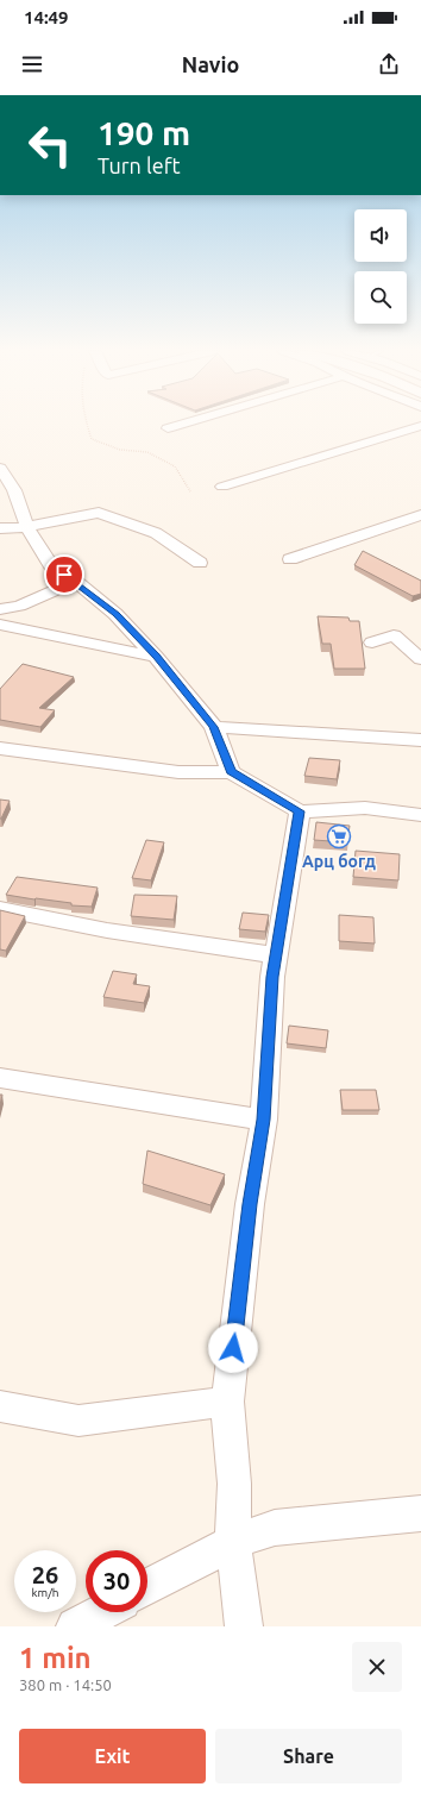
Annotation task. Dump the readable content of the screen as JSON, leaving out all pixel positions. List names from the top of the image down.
{
  "places": {
    "supermarket": ["Арц богд"]
  },
  "page": {
    "status": "14:49",
    "header": "Navio",
    "turn": ["190 m", "Turn left"],
    "speed": "26 km/h",
    "limit": "30",
    "heading": ["1 min", "380 m · 14:50"],
    "buttons": ["Exit", "Share"]
  }
}
